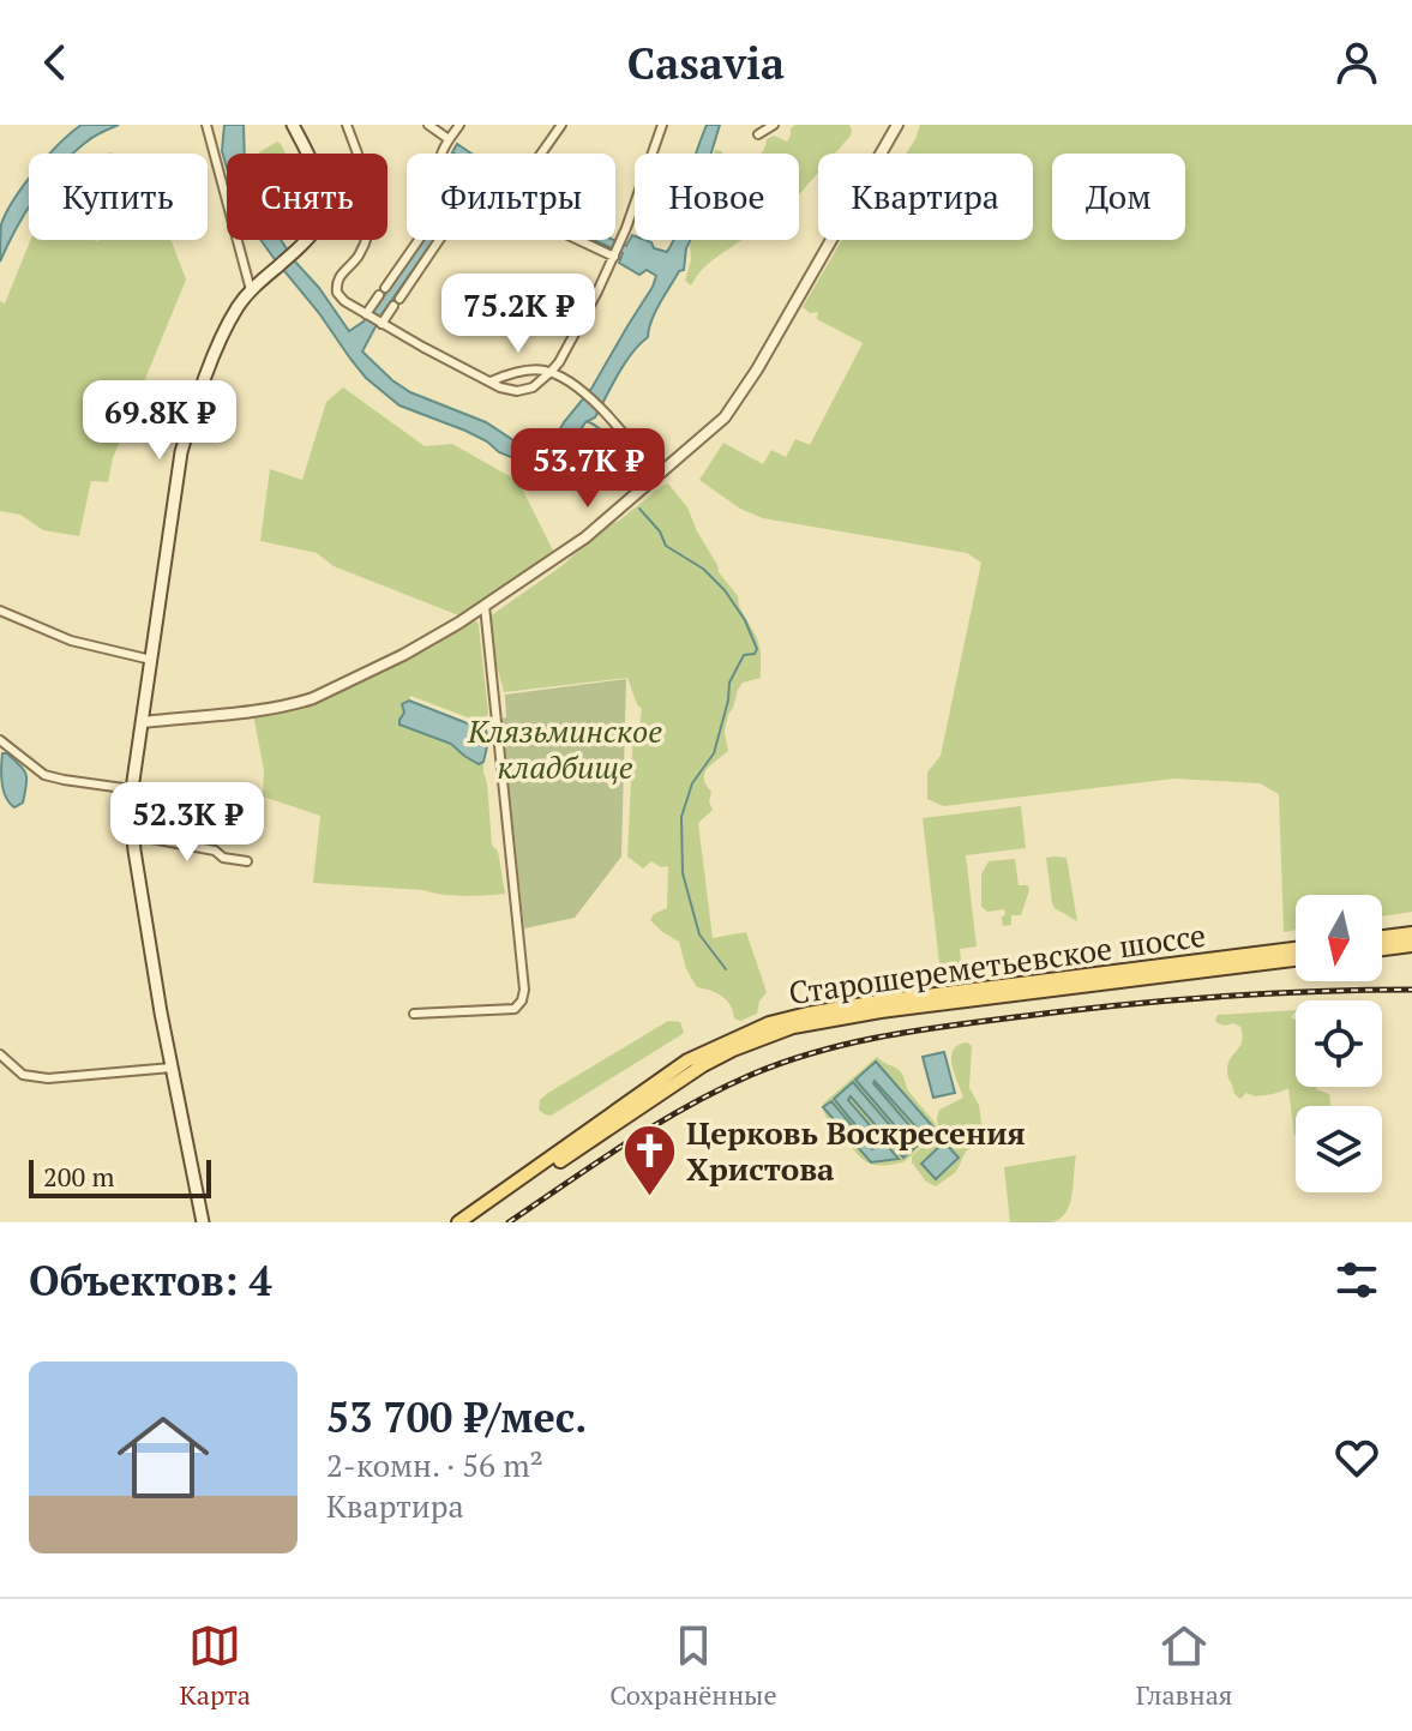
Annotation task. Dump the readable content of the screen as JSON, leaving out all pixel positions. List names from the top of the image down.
{
  "streets": {
    "main road": ["Старошереметьевское шоссе"]
  },
  "parks": ["Клязьминское кладбище"],
  "places": {
    "church": ["Церковь Воскресения Христова"]
  },
  "scale_bar": "200 m",
  "north": "bottom",
  "page": {
    "header": "Casavia",
    "chip": [
      "Купить",
      "Снять",
      "Фильтры",
      "Новое",
      "Квартира",
      "Дом"
    ],
    "price": [
      "75.2K ₽",
      "69.8K ₽",
      "53.7K ₽",
      "52.3K ₽"
    ],
    "scale": "200 m",
    "heading": "Объектов: 4",
    "list": [
      {
        "name": "53 700 ₽/мес.",
        "note": "2-комн. · 56 m² · Квартира"
      }
    ],
    "tabs": ["Карта", "Сохранённые", "Главная"]
  }
}
